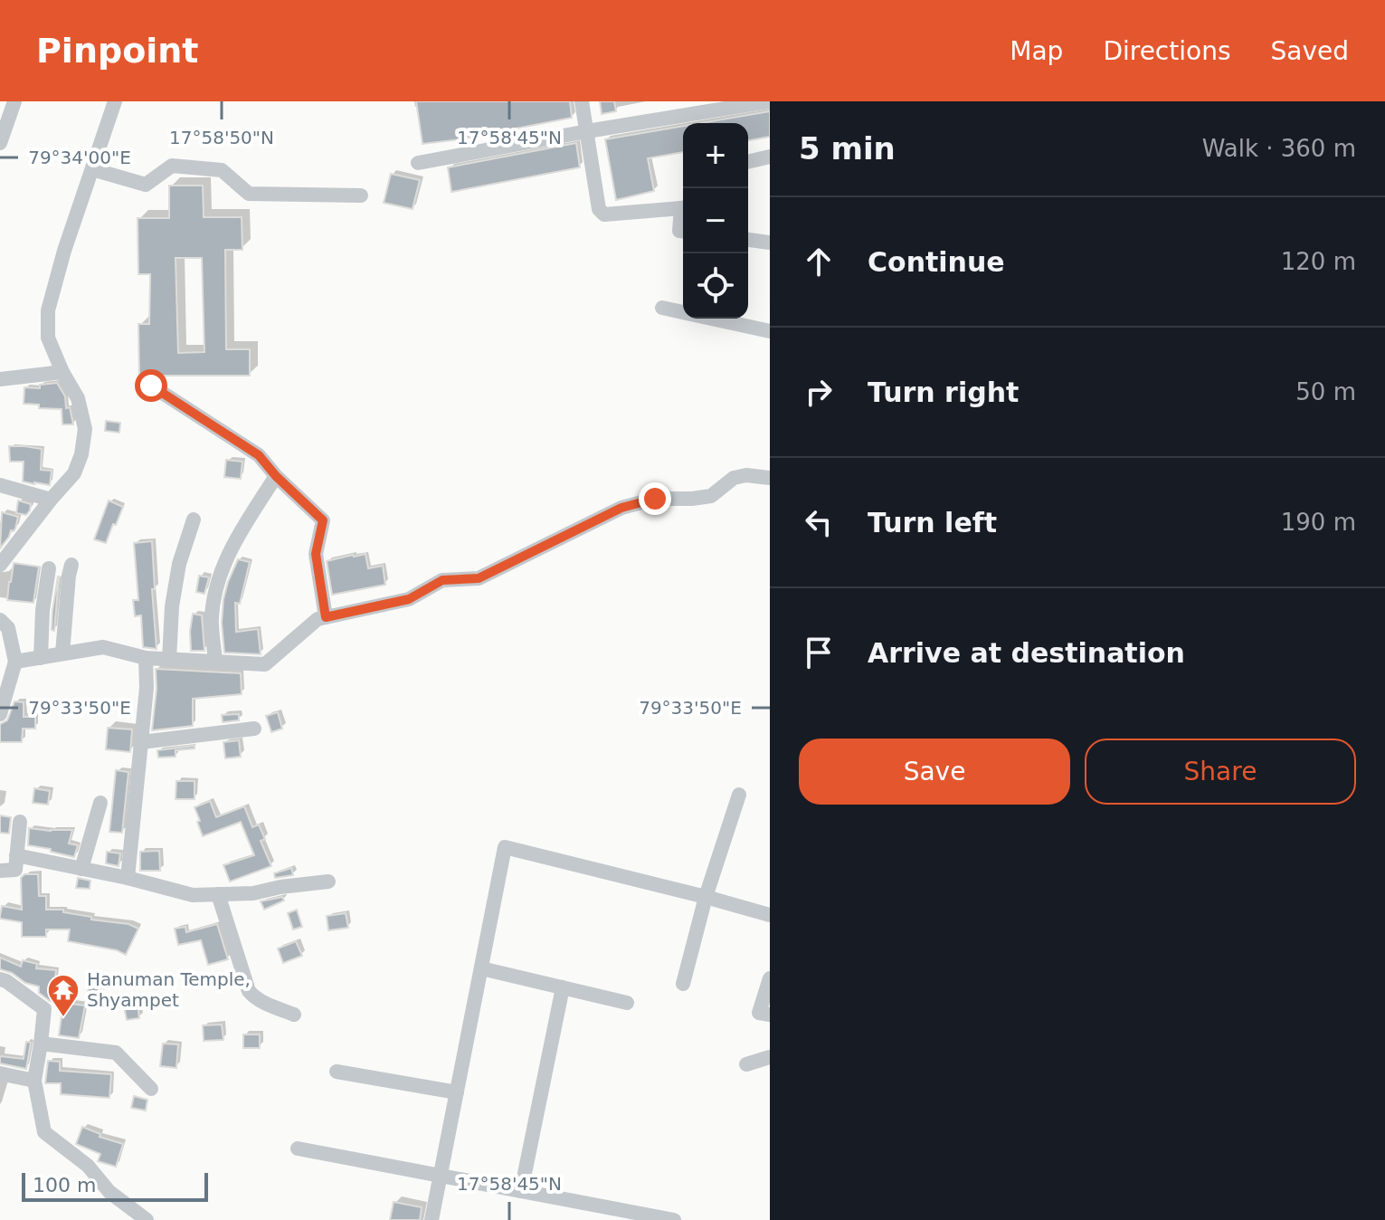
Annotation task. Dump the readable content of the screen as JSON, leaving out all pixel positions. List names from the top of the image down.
{
  "places": {
    "temple": ["Hanuman Temple, Shyampet"]
  },
  "scale_bar": "100 m",
  "page": {
    "header": "Pinpoint",
    "nav": ["Map", "Directions", "Saved"],
    "heading": ["5 min", "Walk · 360 m"],
    "map_buttons": ["+", "−"],
    "list": [
      ["Continue", "120 m"],
      ["Turn right", "50 m"],
      ["Turn left", "190 m"],
      "Arrive at destination"
    ],
    "buttons": ["Save", "Share"],
    "scale": "100 m"
  },
  "coordinates": [
    "17°58'50\"N",
    "17°58'45\"N",
    "79°34'00\"E",
    "79°33'50\"E"
  ]
}
